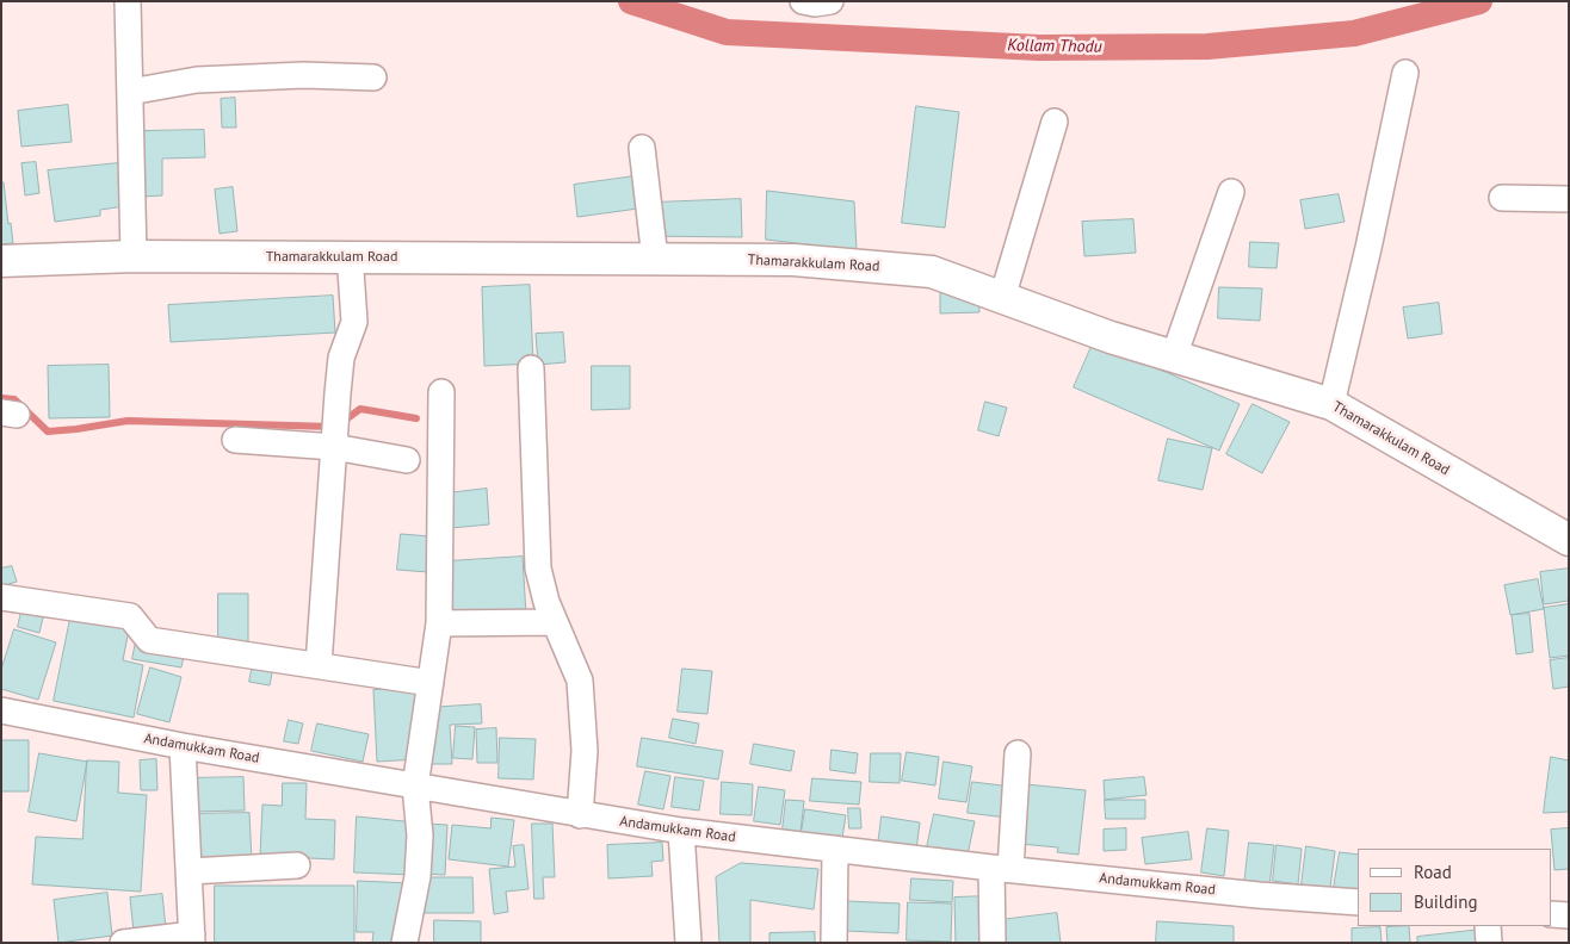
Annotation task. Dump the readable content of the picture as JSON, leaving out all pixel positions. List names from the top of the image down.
{
  "streets": {
    "main road": ["Thamarakkulam Road"],
    "street": ["Andamukkam Road"]
  },
  "water": ["Kollam Thodu"],
  "legend": ["Road", "Building"]
}
